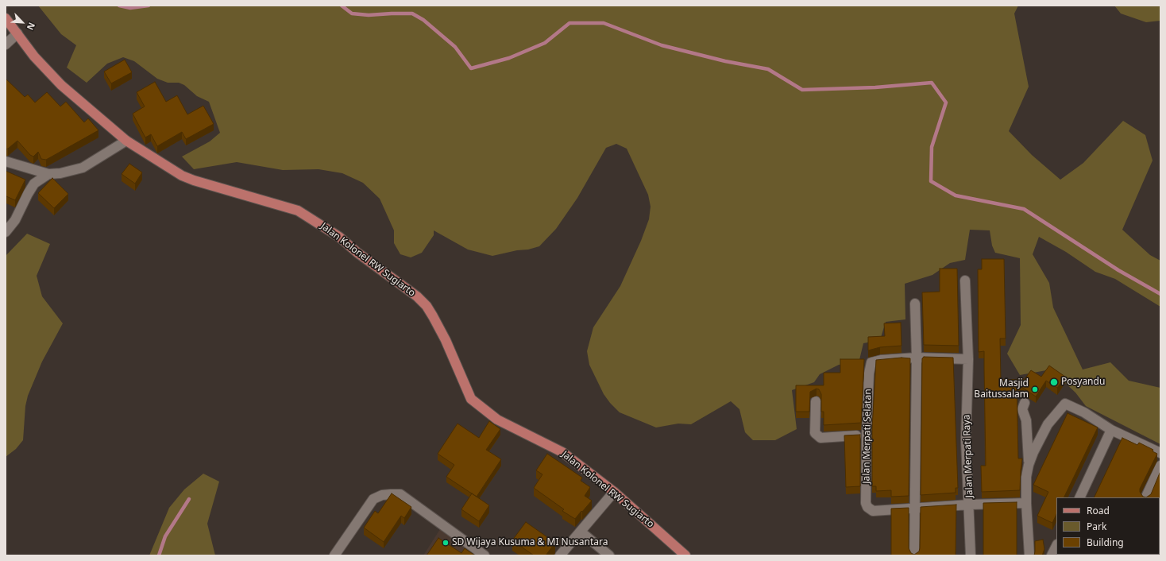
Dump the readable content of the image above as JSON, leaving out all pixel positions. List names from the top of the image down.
{
  "streets": {
    "main road": ["Jalan Kolonel RW Sugiarto"],
    "street": ["Jalan Merpati Selatan", "Jalan Merpati Raya"]
  },
  "crossings": [
    ["Jalan Merpati Selatan", "Jalan Merpati Raya"]
  ],
  "places": ["Posyandu", "Masjid Baitussalam", "SD Wijaya Kusuma & MI Nusantara"],
  "legend": ["Road", "Park", "Building"],
  "north": "bottom right"
}
